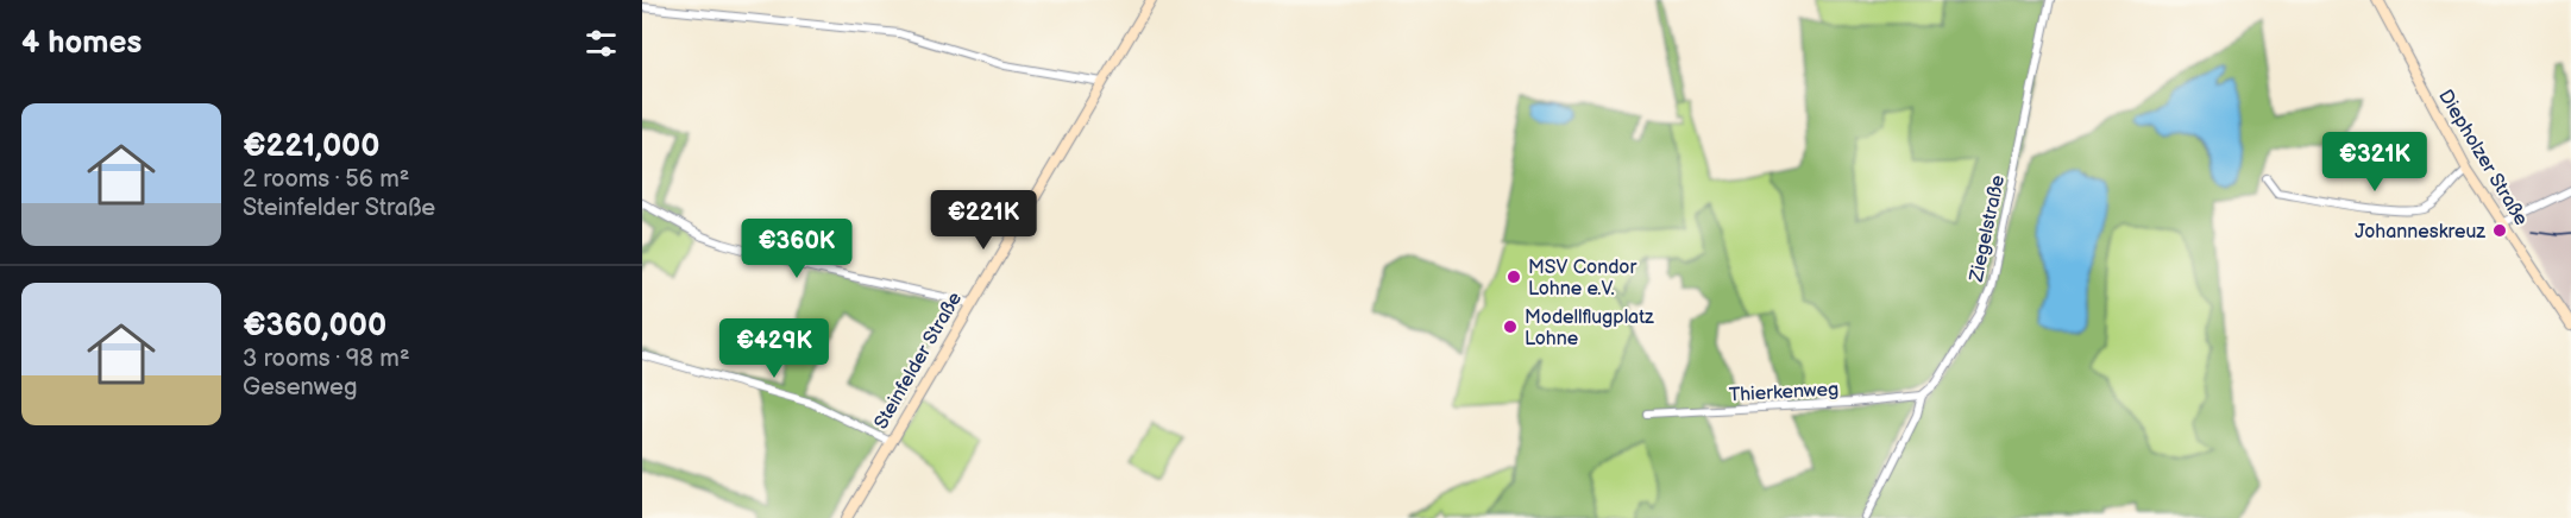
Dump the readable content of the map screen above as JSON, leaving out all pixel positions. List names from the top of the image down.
{
  "streets": {
    "main road": ["Diepholzer Straße", "Steinfelder Straße"],
    "street": ["Ziegelstraße", "Thierkenweg"]
  },
  "crossings": [
    ["Ziegelstraße", "Thierkenweg"]
  ],
  "places": ["Johanneskreuz", "MSV Condor Lohne e.V.", "Modellflugplatz Lohne"],
  "page": {
    "heading": "4 homes",
    "list": [
      {
        "name": "€221,000",
        "note": "2 rooms · 56 m² · Steinfelder Straße"
      },
      {
        "name": "€360,000",
        "note": "3 rooms · 98 m² · Gesenweg"
      }
    ],
    "price": [
      "€321K",
      "€221K",
      "€360K",
      "€429K"
    ]
  }
}
